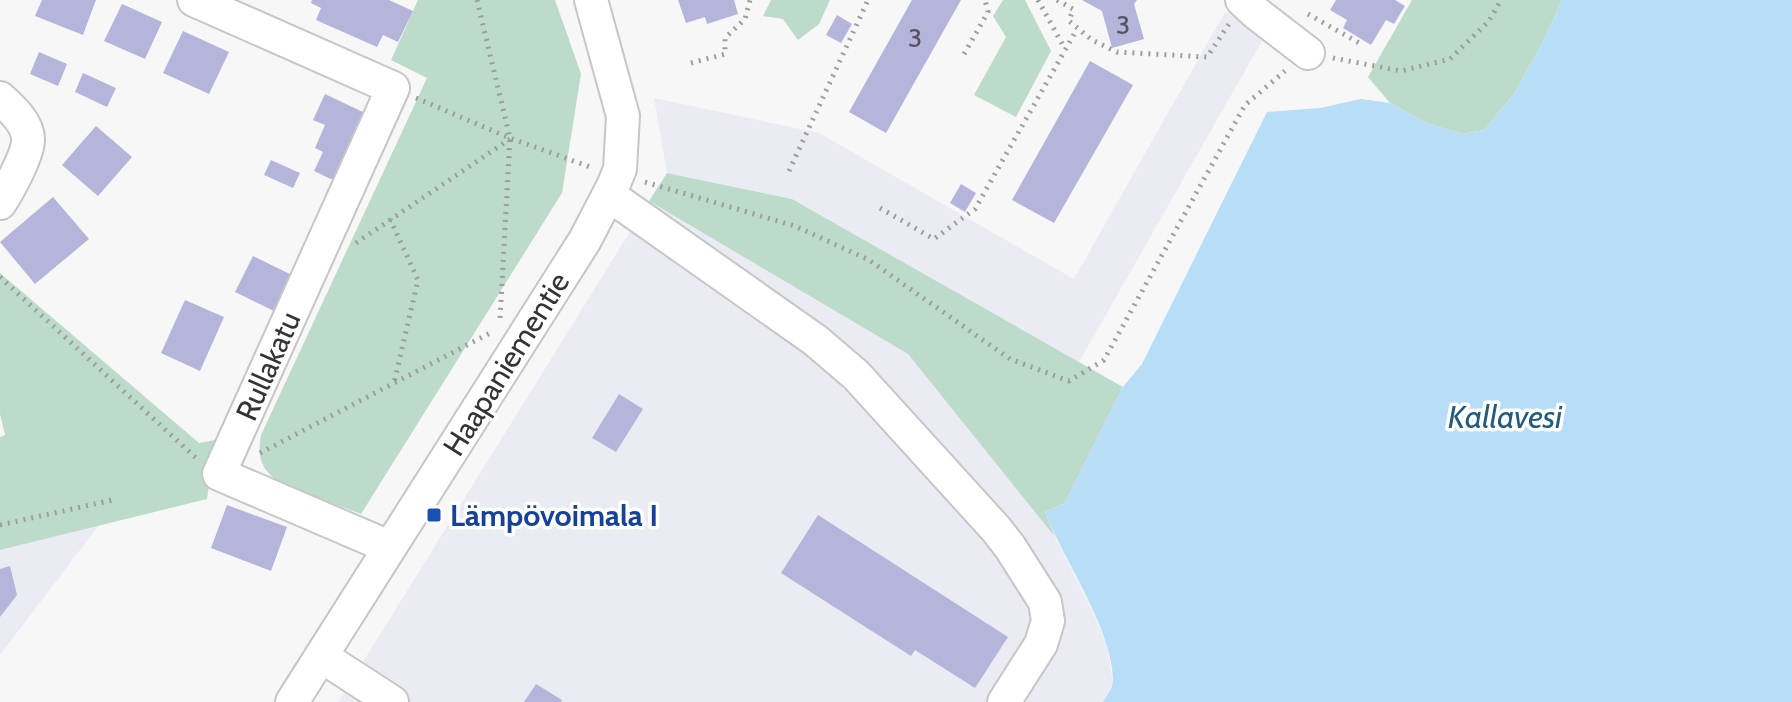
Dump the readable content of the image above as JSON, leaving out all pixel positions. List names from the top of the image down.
{
  "streets": {
    "street": ["Haapaniementie", "Rullakatu"]
  },
  "water": ["Kallavesi"],
  "places": {
    "transit": ["Lämpövoimala I"]
  },
  "house_numbers": ["3", "3"]
}
